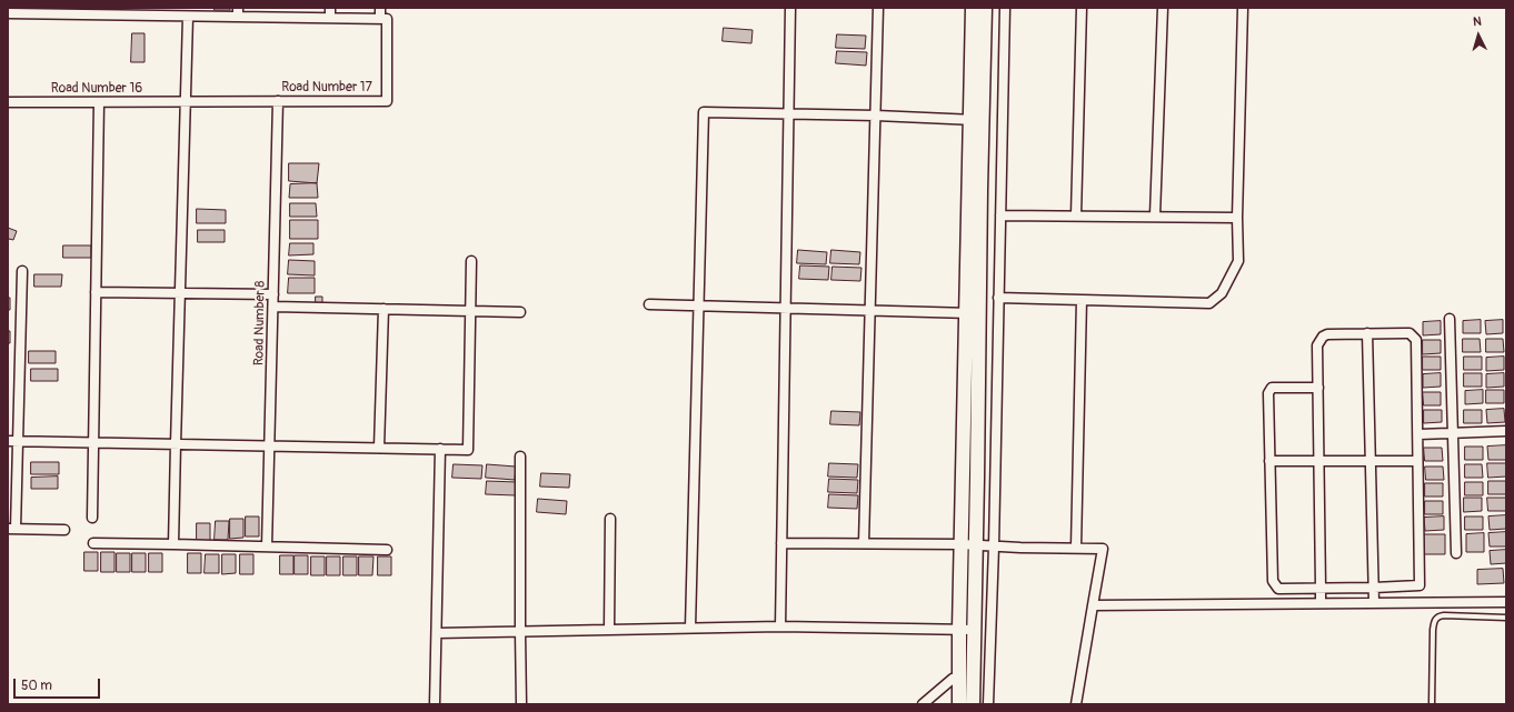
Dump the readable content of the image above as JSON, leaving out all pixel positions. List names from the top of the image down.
{
  "streets": {
    "street": ["Road Number 17", "Road Number 16", "Road Number 8"]
  },
  "crossings": [
    ["Road Number 17", "Road Number 16"],
    ["Road Number 17", "Road Number 8"]
  ],
  "scale_bar": "50 m",
  "north": "top"
}
